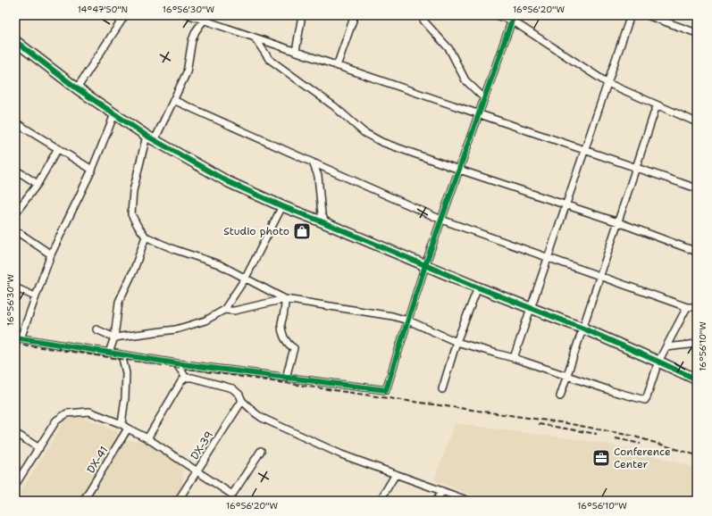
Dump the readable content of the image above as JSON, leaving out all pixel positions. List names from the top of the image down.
{
  "streets": {
    "street": ["DX-39", "DX-41"]
  },
  "places": {
    "shop": ["Studio photo"],
    "office": ["Conference Center"]
  },
  "coordinates": [
    "14°47'50\"N",
    "16°56'30\"W",
    "16°56'20\"W",
    "16°56'10\"W"
  ]
}
